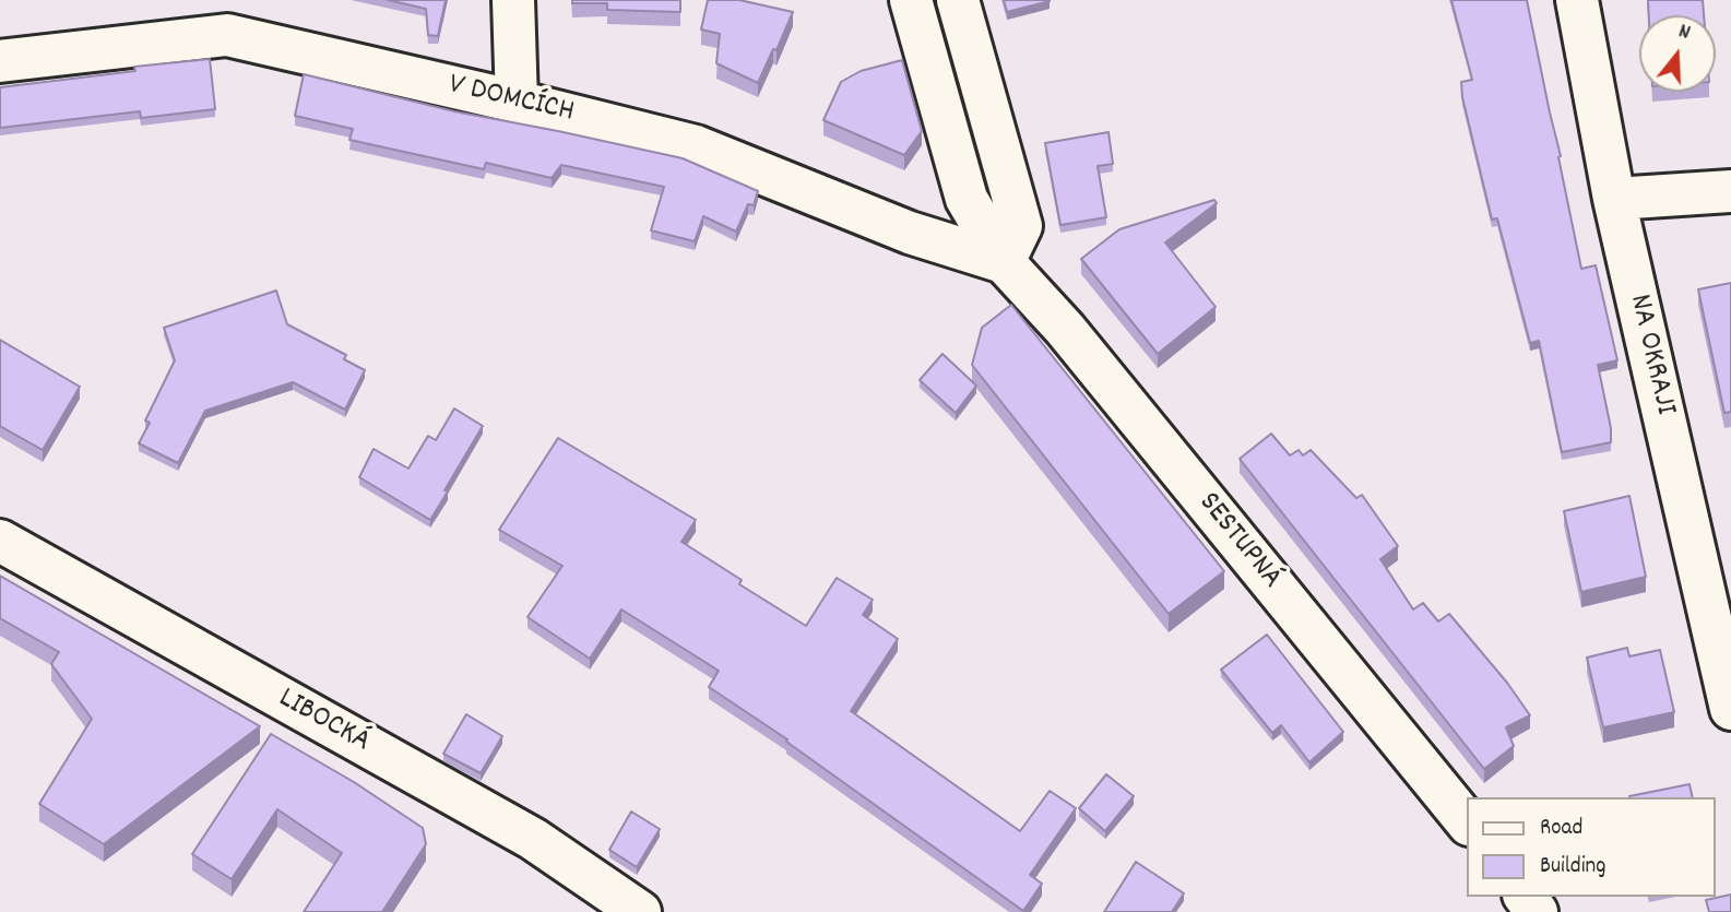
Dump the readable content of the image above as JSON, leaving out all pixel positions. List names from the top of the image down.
{
  "streets": {
    "street": [
      "V DOMCÍCH",
      "NA OKRAJI",
      "SESTUPNÁ",
      "LIBOCKÁ"
    ]
  },
  "crossings": [
    ["V DOMCÍCH", "SESTUPNÁ"]
  ],
  "legend": ["Road", "Building"],
  "north": "top"
}
